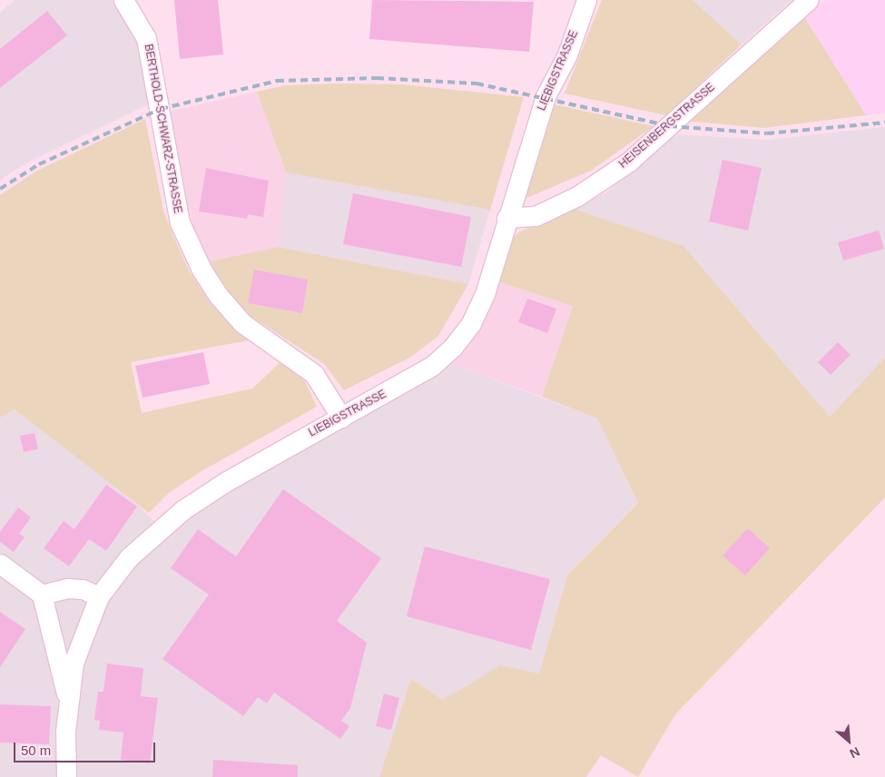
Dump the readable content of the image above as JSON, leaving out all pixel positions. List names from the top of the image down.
{
  "streets": {
    "street": ["LIEBIGSTRASSE", "HEISENBERGSTRASSE", "BERTHOLD-SCHWARZ-STRASSE"]
  },
  "crossings": [
    ["LIEBIGSTRASSE", "HEISENBERGSTRASSE"],
    ["LIEBIGSTRASSE", "BERTHOLD-SCHWARZ-STRASSE"]
  ],
  "scale_bar": "50 m",
  "north": "bottom right"
}
